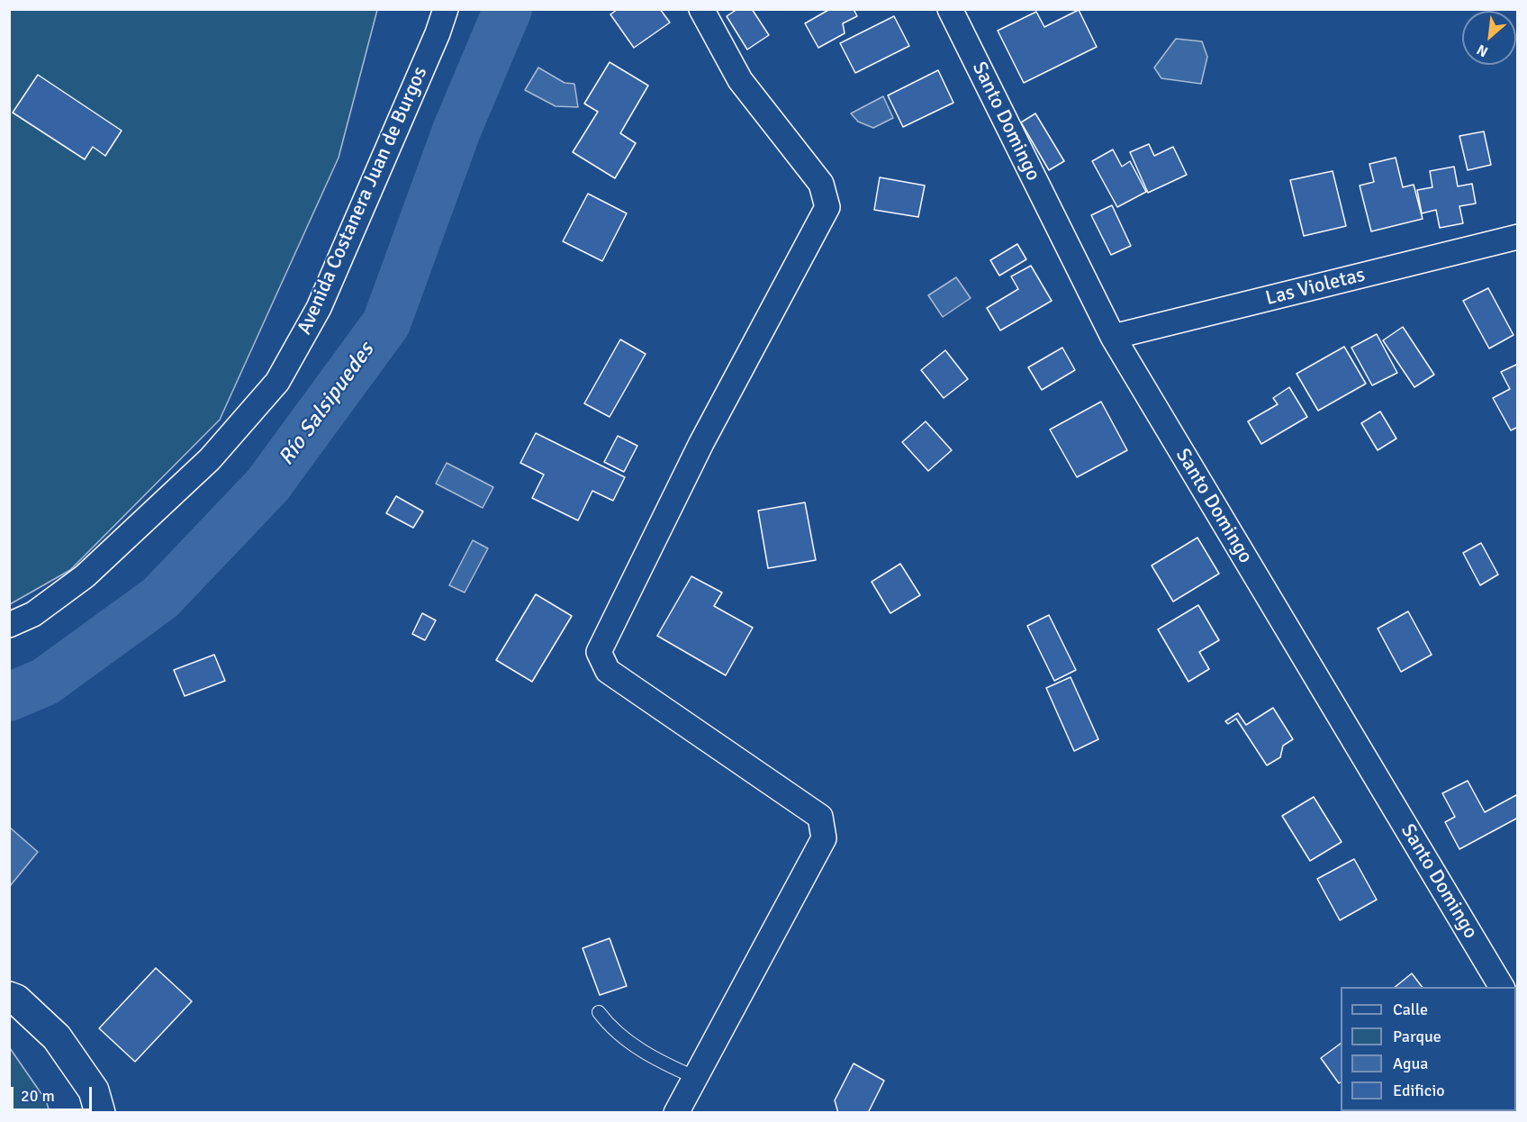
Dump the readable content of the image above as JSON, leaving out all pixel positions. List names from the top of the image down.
{
  "streets": {
    "street": ["Santo Domingo", "Avenida Costanera Juan de Burgos", "Las Violetas"]
  },
  "crossings": [
    ["Santo Domingo", "Las Violetas"]
  ],
  "water": ["Río Salsipuedes"],
  "legend": [
    "Calle",
    "Parque",
    "Agua",
    "Edificio"
  ],
  "scale_bar": "20 m",
  "north": "bottom left"
}
